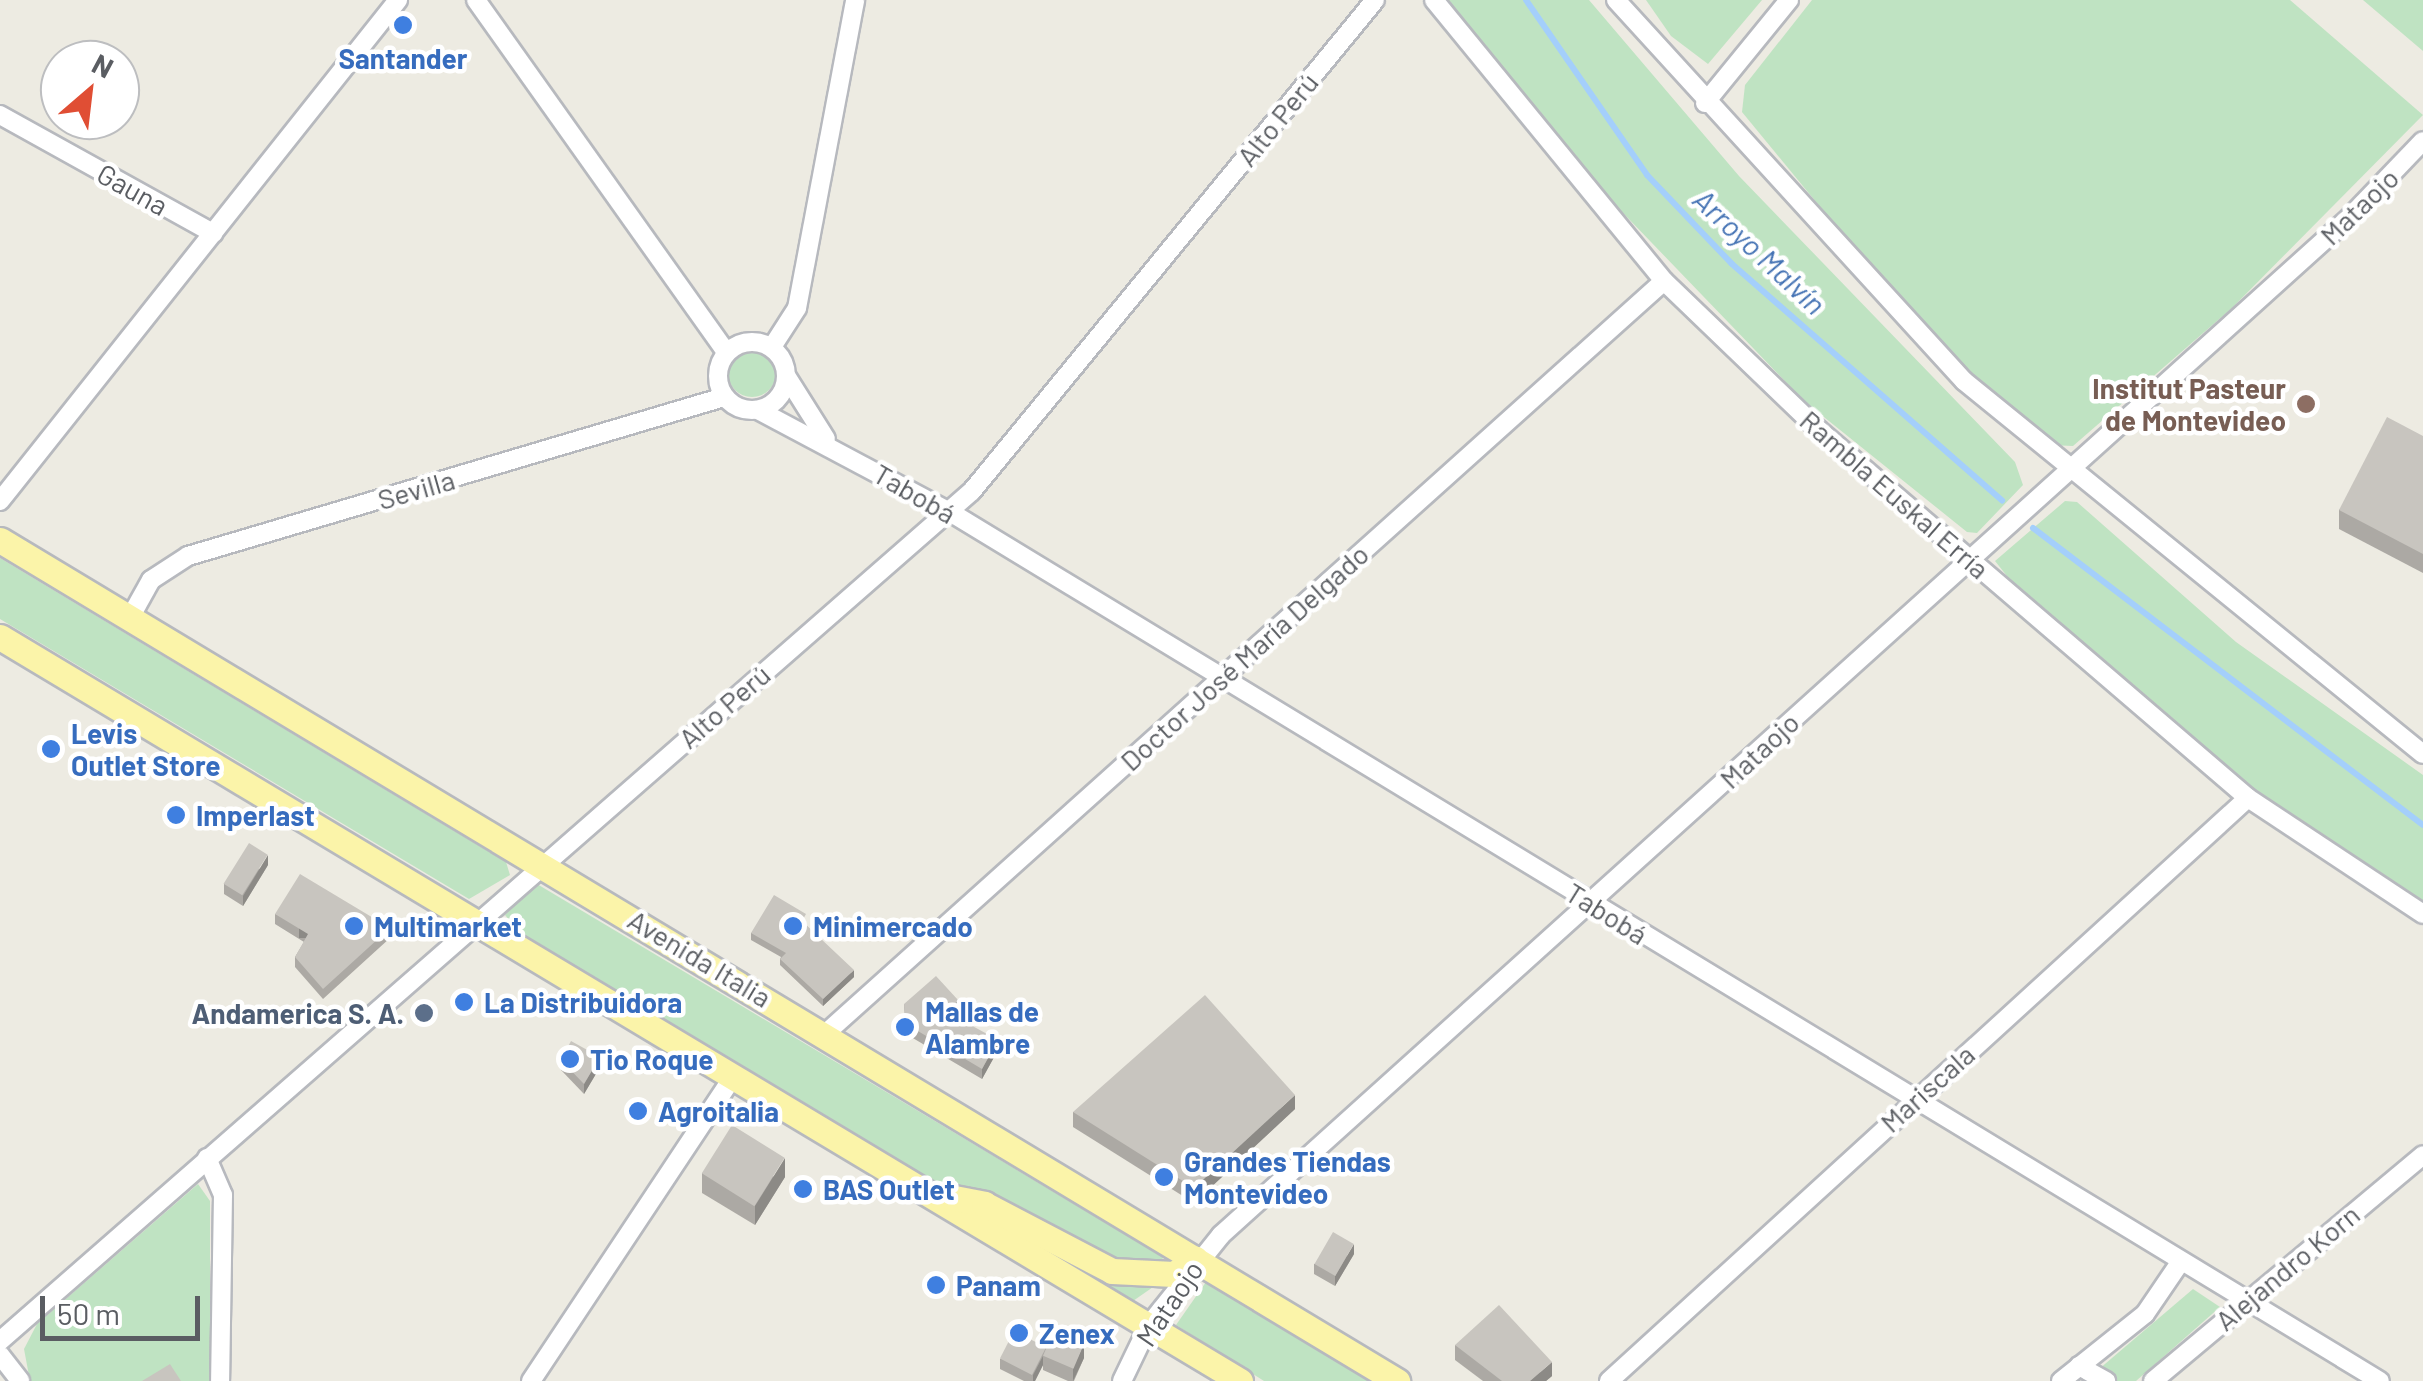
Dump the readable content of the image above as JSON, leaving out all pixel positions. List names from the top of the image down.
{
  "streets": {
    "main road": ["Avenida Italia"],
    "street": [
      "Alto Perú",
      "Gauna",
      "Mataojo",
      "Sevilla",
      "Tabobá",
      "Rambla Euskal Erría",
      "Doctor José María Delgado",
      "Mariscala",
      "Alejandro Korn"
    ]
  },
  "crossings": [
    ["Alto Perú", "Tabobá"],
    ["Alto Perú", "Avenida Italia"],
    ["Mataojo", "Tabobá"],
    ["Mataojo", "Rambla Euskal Erría"],
    ["Mataojo", "Avenida Italia"],
    ["Sevilla", "Tabobá"],
    ["Sevilla", "Avenida Italia"],
    ["Tabobá", "Doctor José María Delgado"],
    ["Tabobá", "Mariscala"],
    ["Tabobá", "Alejandro Korn"],
    ["Rambla Euskal Erría", "Doctor José María Delgado"],
    ["Rambla Euskal Erría", "Mariscala"],
    ["Doctor José María Delgado", "Avenida Italia"]
  ],
  "water": ["Arroyo Malvín"],
  "places": [
    "Santander",
    "Institut Pasteur de Montevideo",
    "Levis Outlet Store",
    "Imperlast",
    "Multimarket",
    "Minimercado",
    "La Distribuidora",
    "Andamerica S. A.",
    "Mallas de Alambre",
    "Tio Roque",
    "Agroitalia",
    "Grandes Tiendas Montevideo",
    "BAS Outlet",
    "Panam",
    "Zenex"
  ],
  "scale_bar": "50 m",
  "north": "top right"
}
